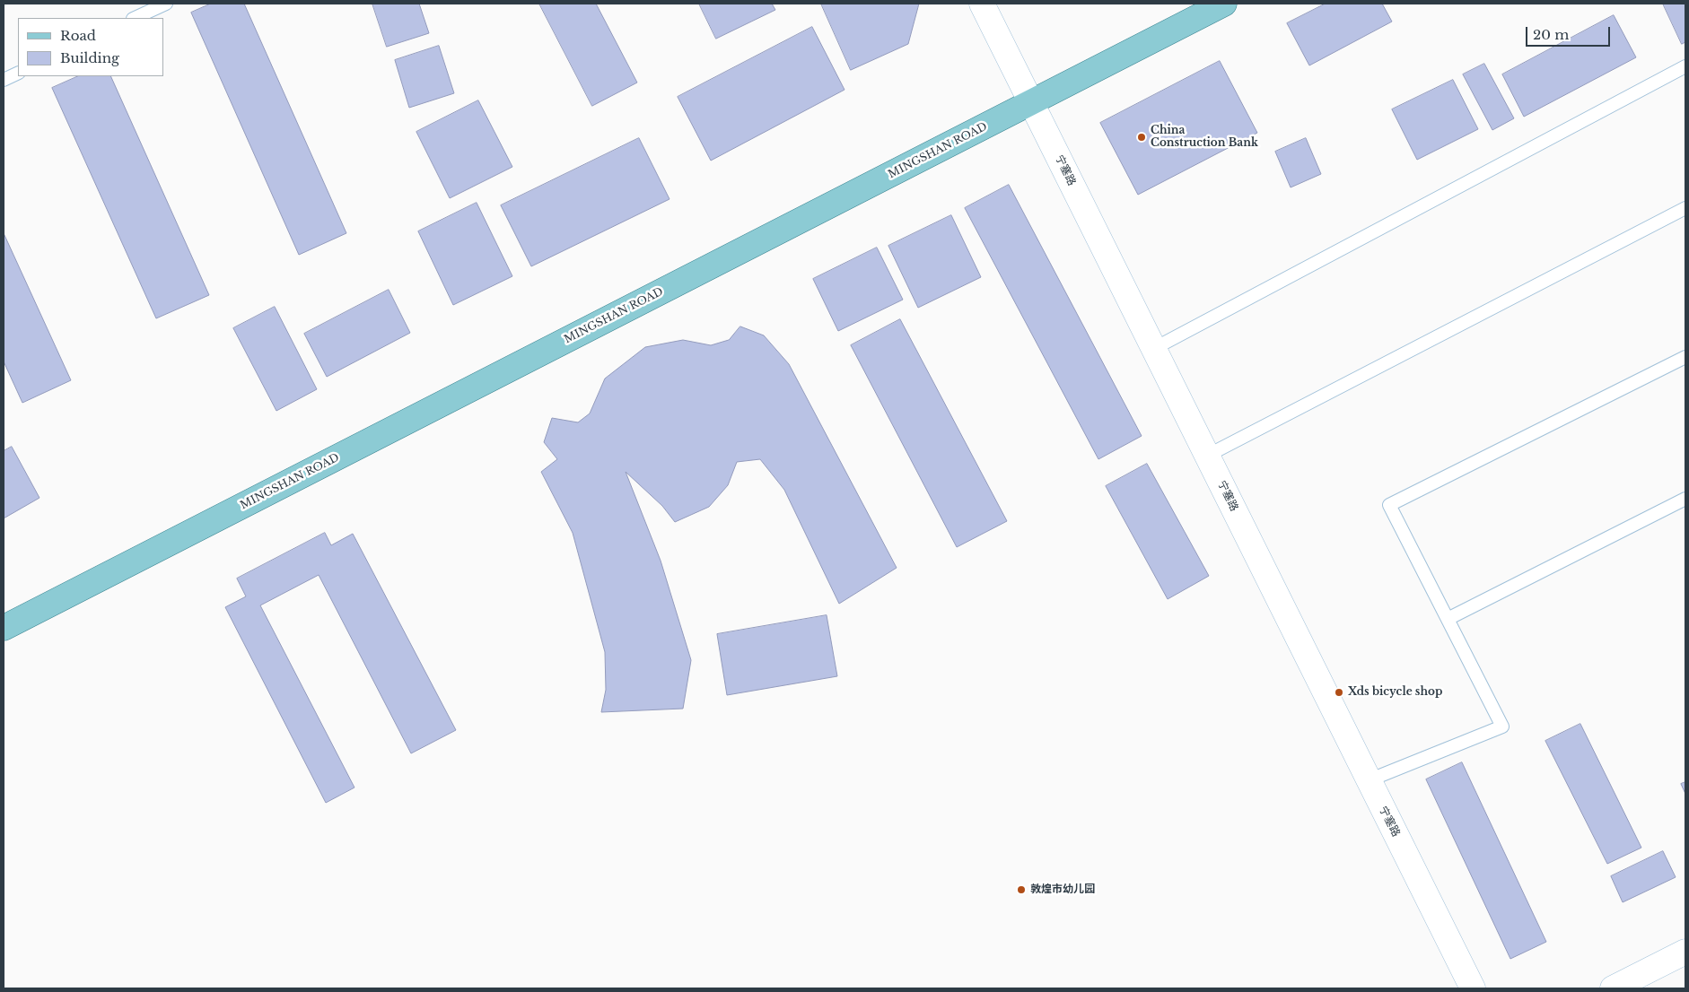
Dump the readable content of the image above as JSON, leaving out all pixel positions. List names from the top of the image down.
{
  "streets": {
    "main road": ["MINGSHAN ROAD"],
    "street": ["宁塞路"]
  },
  "crossings": [
    ["MINGSHAN ROAD", "宁塞路"]
  ],
  "places": ["China Construction Bank", "Xds bicycle shop", "敦煌市幼儿园"],
  "legend": ["Road", "Building"],
  "scale_bar": "20 m"
}
